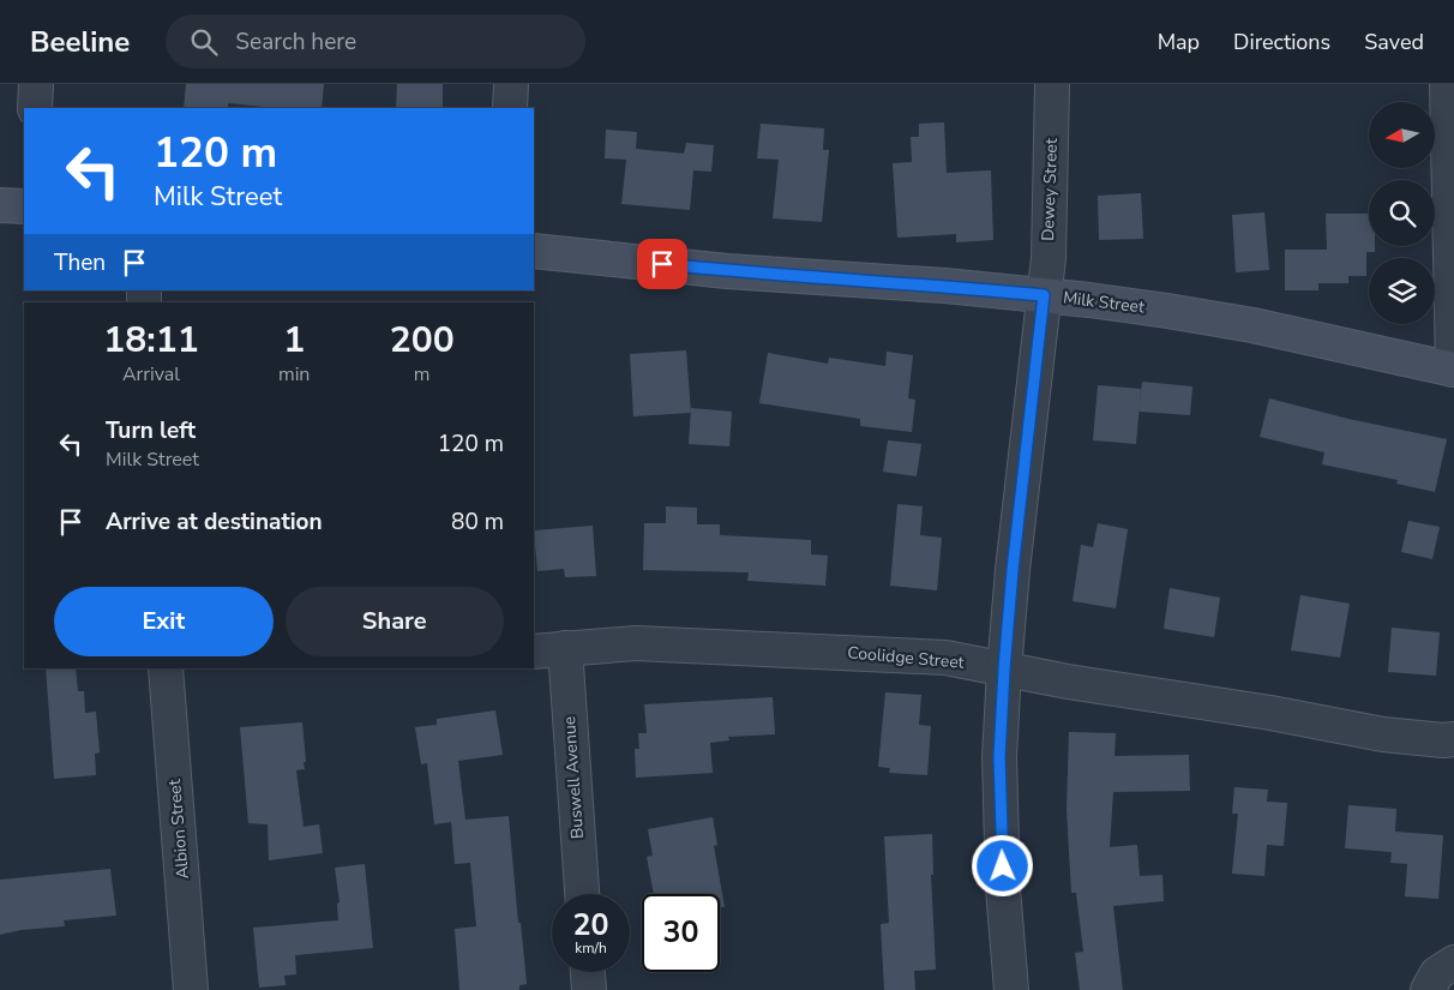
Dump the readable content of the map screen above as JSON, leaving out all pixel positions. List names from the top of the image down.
{
  "streets": {
    "street": [
      "Dewey Street",
      "Milk Street",
      "Coolidge Street",
      "Buswell Avenue",
      "Albion Street"
    ]
  },
  "crossings": [
    ["Dewey Street", "Milk Street"],
    ["Dewey Street", "Coolidge Street"],
    ["Coolidge Street", "Buswell Avenue"]
  ],
  "north": "left",
  "page": {
    "header": "Beeline",
    "search": "Search here",
    "nav": ["Map", "Directions", "Saved"],
    "turn": ["120 m", "Milk Street"],
    "then": "Then",
    "eta": [
      "18:11",
      "Arrival",
      "1",
      "min",
      "200",
      "m"
    ],
    "list": [
      {
        "name": "Turn left",
        "note": "Milk Street",
        "value": "120 m"
      },
      {
        "name": "Arrive at destination",
        "value": "80 m"
      }
    ],
    "buttons": ["Exit", "Share"],
    "speed": "20 km/h",
    "limit": "30"
  }
}
